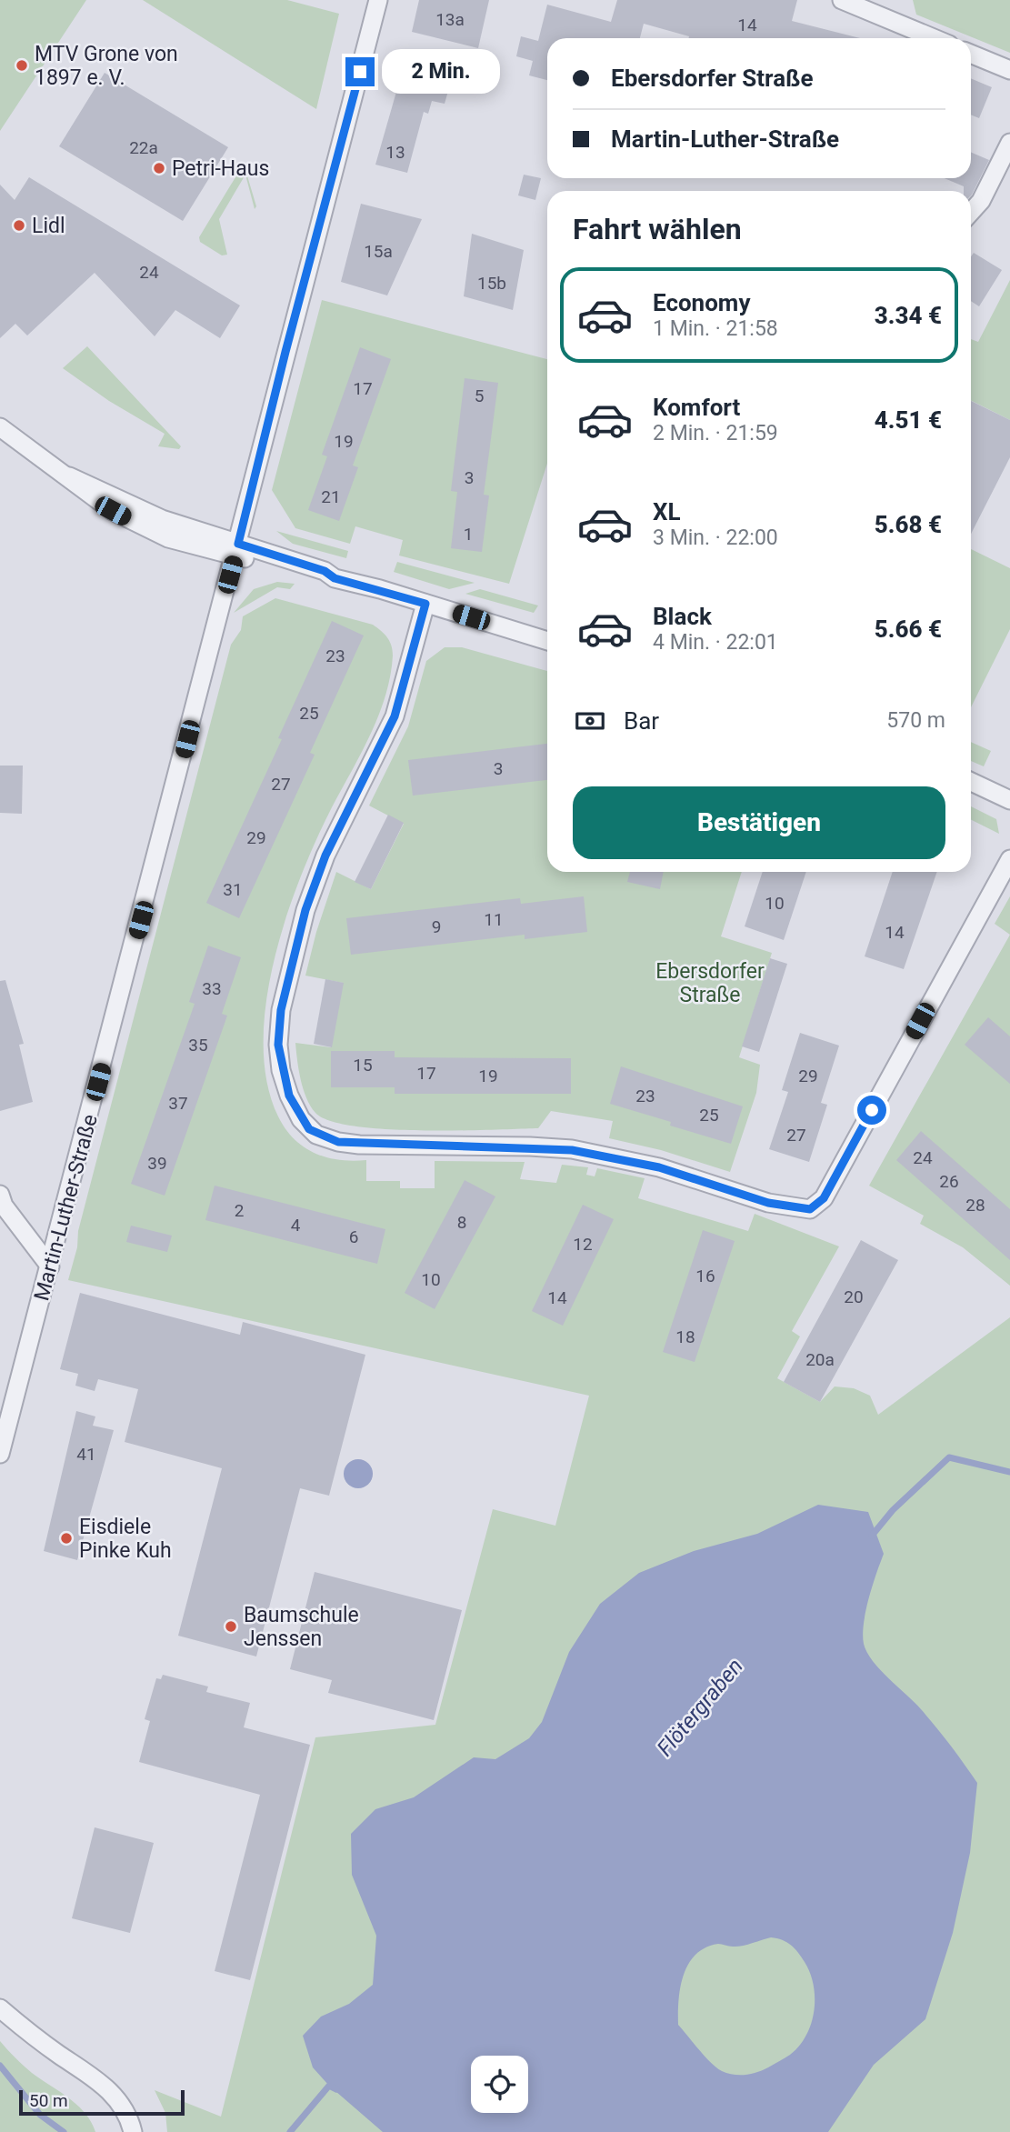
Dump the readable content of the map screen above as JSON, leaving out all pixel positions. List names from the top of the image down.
{
  "streets": {
    "street": ["Martin-Luther-Straße"]
  },
  "water": ["Flötergraben"],
  "parks": ["Ebersdorfer Straße"],
  "places": [
    "MTV Grone von 1897 e. V.",
    "Petri-Haus",
    "Lidl",
    "Eisdiele Pinke Kuh",
    "Baumschule Jenssen"
  ],
  "house_numbers": [
    "13a",
    "14",
    "22a",
    "13",
    "15a",
    "24",
    "15b",
    "17",
    "5",
    "19",
    "3",
    "21",
    "1",
    "23",
    "25",
    "3",
    "27",
    "29",
    "31",
    "10",
    "11",
    "9",
    "14",
    "33",
    "35",
    "15",
    "17",
    "19",
    "29",
    "23",
    "37",
    "25",
    "27",
    "24",
    "39",
    "26",
    "28",
    "2",
    "8",
    "4",
    "6",
    "12",
    "16",
    "10",
    "20",
    "14",
    "18",
    "20a",
    "41"
  ],
  "scale_bar": "50 m",
  "page": {
    "banner": ["Ebersdorfer Straße", "Martin-Luther-Straße"],
    "bubble": "2 Min.",
    "heading": "Fahrt wählen",
    "list": [
      {
        "name": "Economy",
        "note": "1 Min. · 21:58",
        "value": "3.34 €"
      },
      {
        "name": "Komfort",
        "note": "2 Min. · 21:59",
        "value": "4.51 €"
      },
      {
        "name": "XL",
        "note": "3 Min. · 22:00",
        "value": "5.68 €"
      },
      {
        "name": "Black",
        "note": "4 Min. · 22:01",
        "value": "5.66 €"
      }
    ],
    "pay": ["Bar", "570 m"],
    "buttons": "Bestätigen",
    "scale": "50 m"
  }
}
